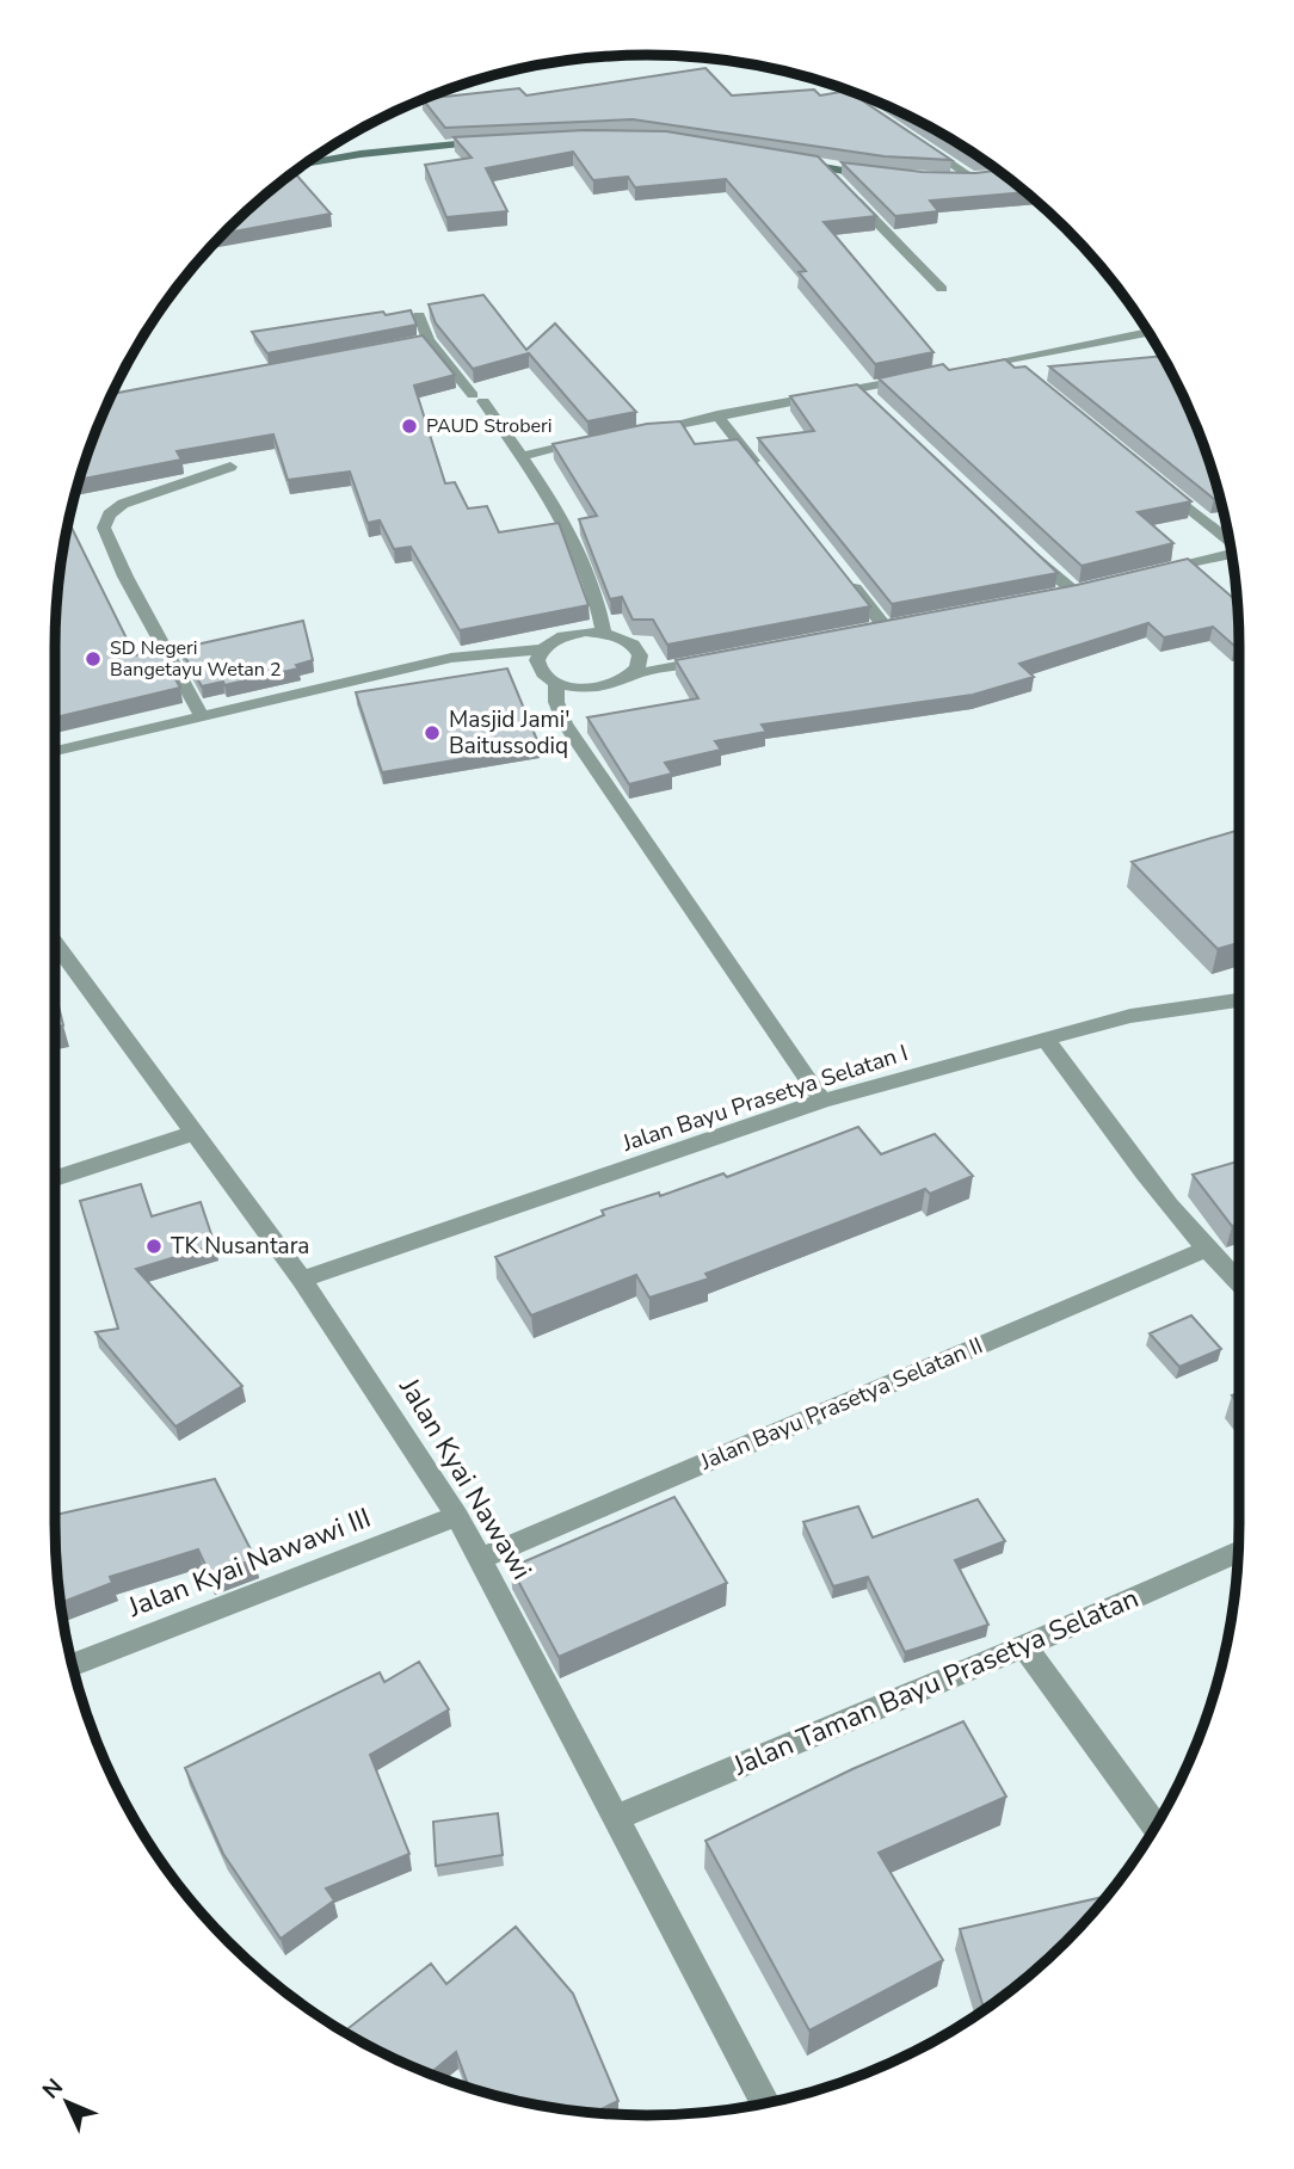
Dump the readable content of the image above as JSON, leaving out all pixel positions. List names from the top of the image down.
{
  "streets": {
    "street": [
      "Jalan Bayu Prasetya Selatan I",
      "Jalan Bayu Prasetya Selatan II",
      "Jalan Kyai Nawawi",
      "Jalan Kyai Nawawi III",
      "Jalan Taman Bayu Prasetya Selatan"
    ]
  },
  "crossings": [
    ["Jalan Bayu Prasetya Selatan I", "Jalan Kyai Nawawi"],
    ["Jalan Bayu Prasetya Selatan II", "Jalan Kyai Nawawi"],
    ["Jalan Kyai Nawawi", "Jalan Kyai Nawawi III"],
    ["Jalan Kyai Nawawi", "Jalan Taman Bayu Prasetya Selatan"]
  ],
  "places": [
    "PAUD Stroberi",
    "SD Negeri Bangetayu Wetan 2",
    "Masjid Jami' Baitussodiq",
    "TK Nusantara"
  ],
  "north": "top left"
}
